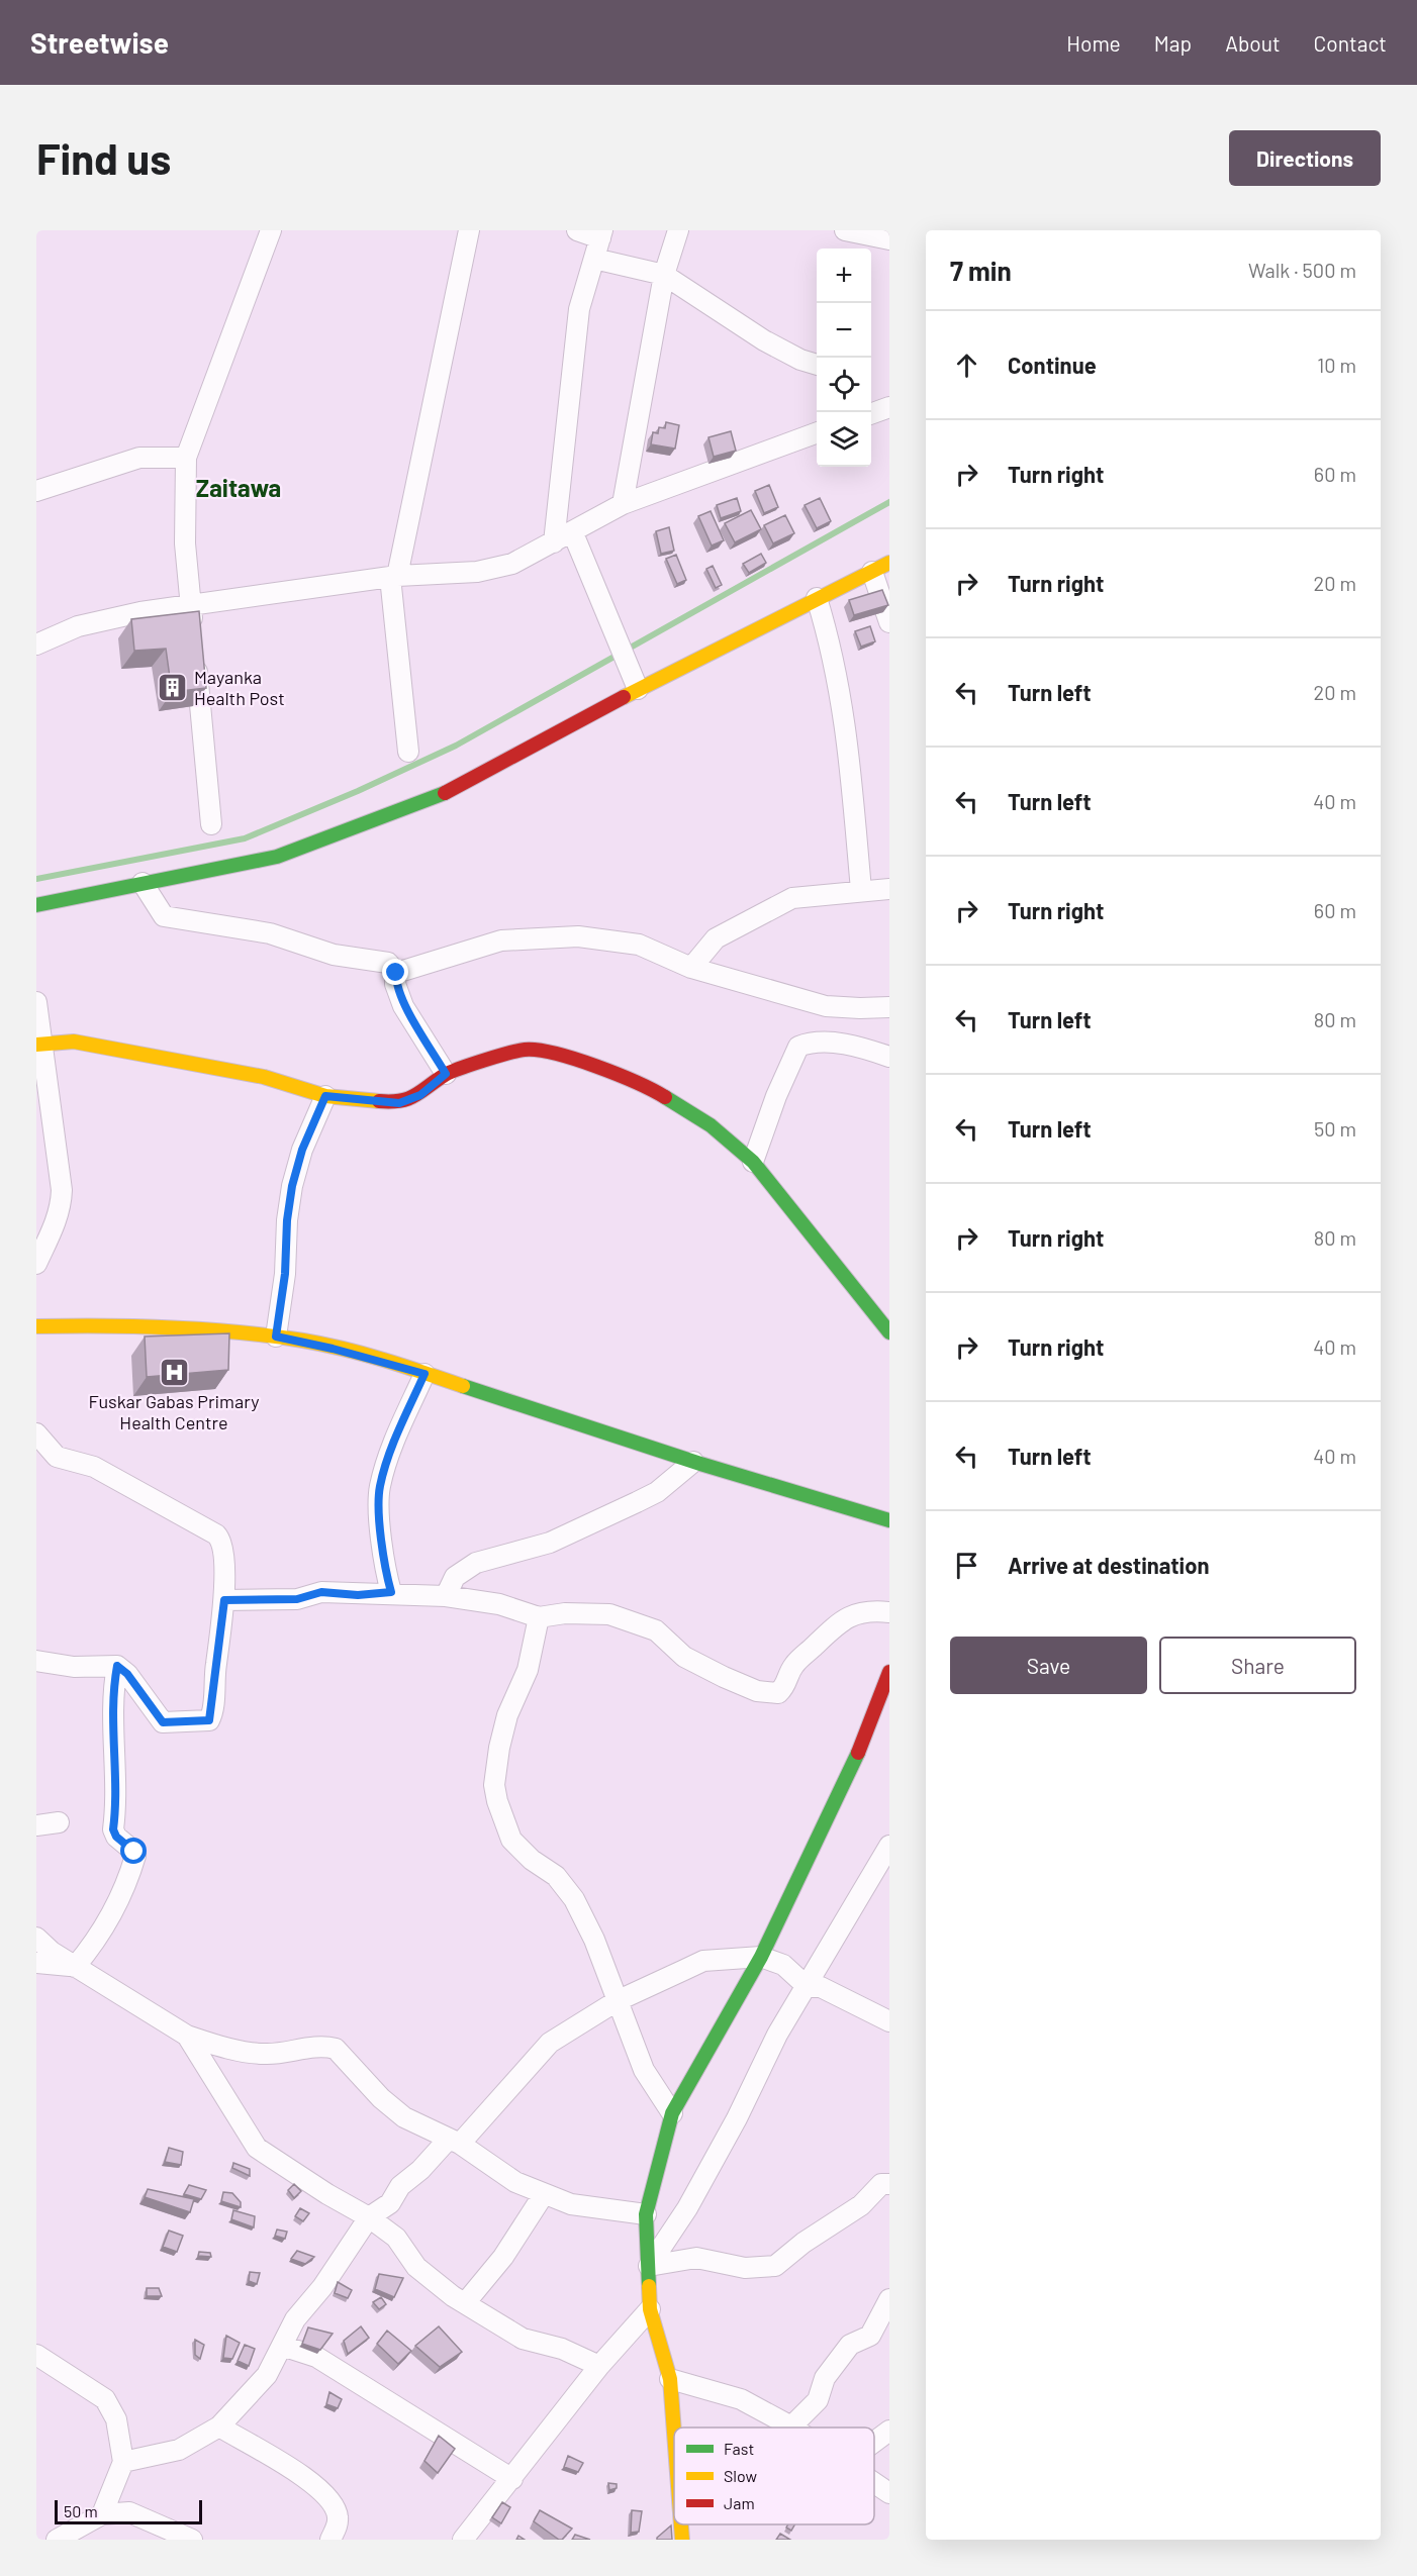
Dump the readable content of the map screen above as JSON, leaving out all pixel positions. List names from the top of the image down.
{
  "districts": ["Zaitawa"],
  "places": {
    "building": ["Mayanka Health Post"],
    "hospital": ["Fuskar Gabas Primary Health Centre"]
  },
  "legend": ["Fast", "Slow", "Jam"],
  "scale_bar": "50 m",
  "page": {
    "header": "Streetwise",
    "nav": [
      "Home",
      "Map",
      "About",
      "Contact"
    ],
    "buttons": [
      "Directions",
      ["Save", "Share"]
    ],
    "title": "Find us",
    "heading": ["7 min", "Walk · 500 m"],
    "map_buttons": ["+", "−"],
    "list": [
      ["Continue", "10 m"],
      ["Turn right", "60 m"],
      ["Turn right", "20 m"],
      ["Turn left", "20 m"],
      ["Turn left", "40 m"],
      ["Turn right", "60 m"],
      ["Turn left", "80 m"],
      ["Turn left", "50 m"],
      ["Turn right", "80 m"],
      ["Turn right", "40 m"],
      ["Turn left", "40 m"],
      "Arrive at destination"
    ],
    "scale": "50 m"
  }
}
